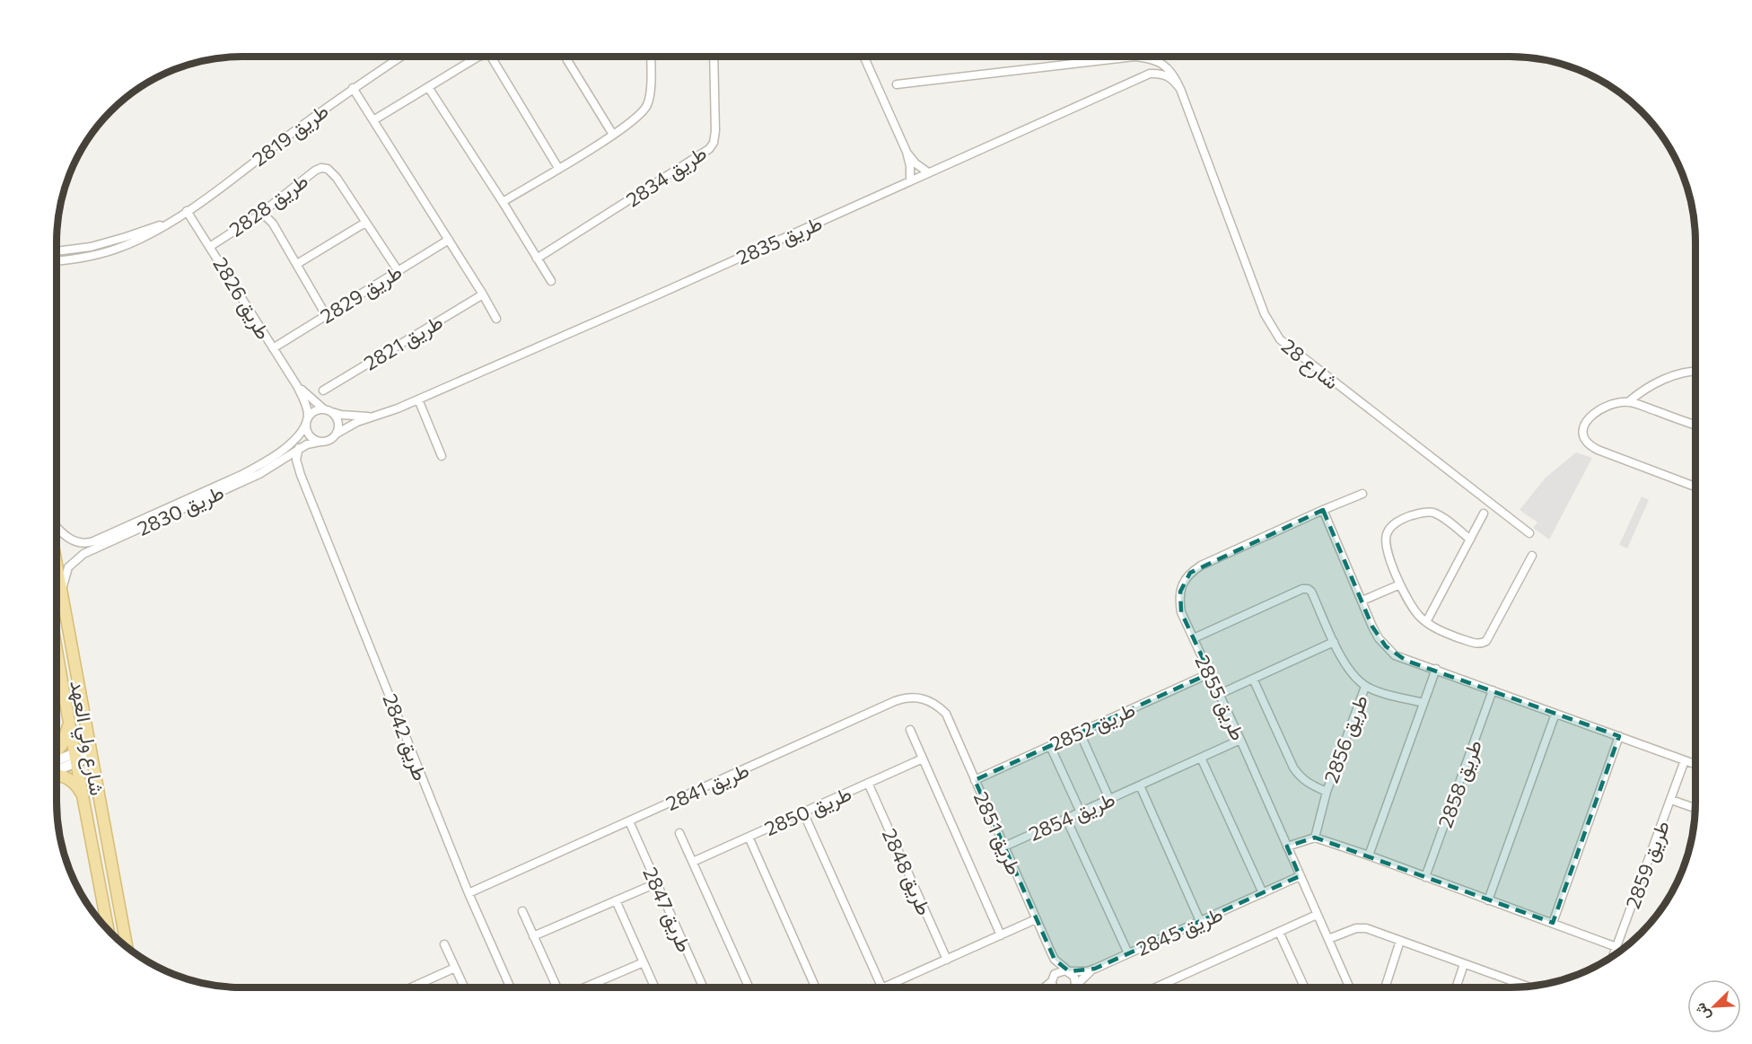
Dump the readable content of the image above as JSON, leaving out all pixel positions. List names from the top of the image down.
{
  "streets": {
    "main road": ["شارع ولي العهد"],
    "street": [
      "طريق 2819",
      "طريق 2834",
      "طريق 2828",
      "طريق 2835",
      "طريق 2829",
      "طريق 2826",
      "طريق 2821",
      "شارع 28",
      "طريق 2830",
      "طريق 2855",
      "طريق 2852",
      "طريق 2842",
      "طريق 2856",
      "طريق 2858",
      "طريق 2841",
      "طريق 2850",
      "طريق 2854",
      "طريق 2851",
      "طريق 2859",
      "طريق 2848",
      "طريق 2847",
      "طريق 2845"
    ]
  },
  "crossings": [
    ["طريق 2819", "طريق 2826"],
    ["طريق 2828", "طريق 2829"],
    ["طريق 2828", "طريق 2826"],
    ["طريق 2835", "طريق 2826"],
    ["طريق 2835", "شارع 28"],
    ["طريق 2835", "طريق 2830"],
    ["طريق 2829", "طريق 2826"],
    ["طريق 2826", "طريق 2830"],
    ["طريق 2830", "طريق 2842"],
    ["طريق 2830", "شارع ولي العهد"],
    ["طريق 2855", "طريق 2852"],
    ["طريق 2855", "طريق 2856"],
    ["طريق 2855", "طريق 2854"],
    ["طريق 2855", "طريق 2845"],
    ["طريق 2852", "طريق 2851"],
    ["طريق 2842", "طريق 2841"],
    ["طريق 2841", "طريق 2851"],
    ["طريق 2841", "طريق 2847"],
    ["طريق 2850", "طريق 2848"],
    ["طريق 2854", "طريق 2851"],
    ["طريق 2854", "طريق 2845"],
    ["طريق 2851", "طريق 2845"]
  ],
  "north": "bottom left"
}
